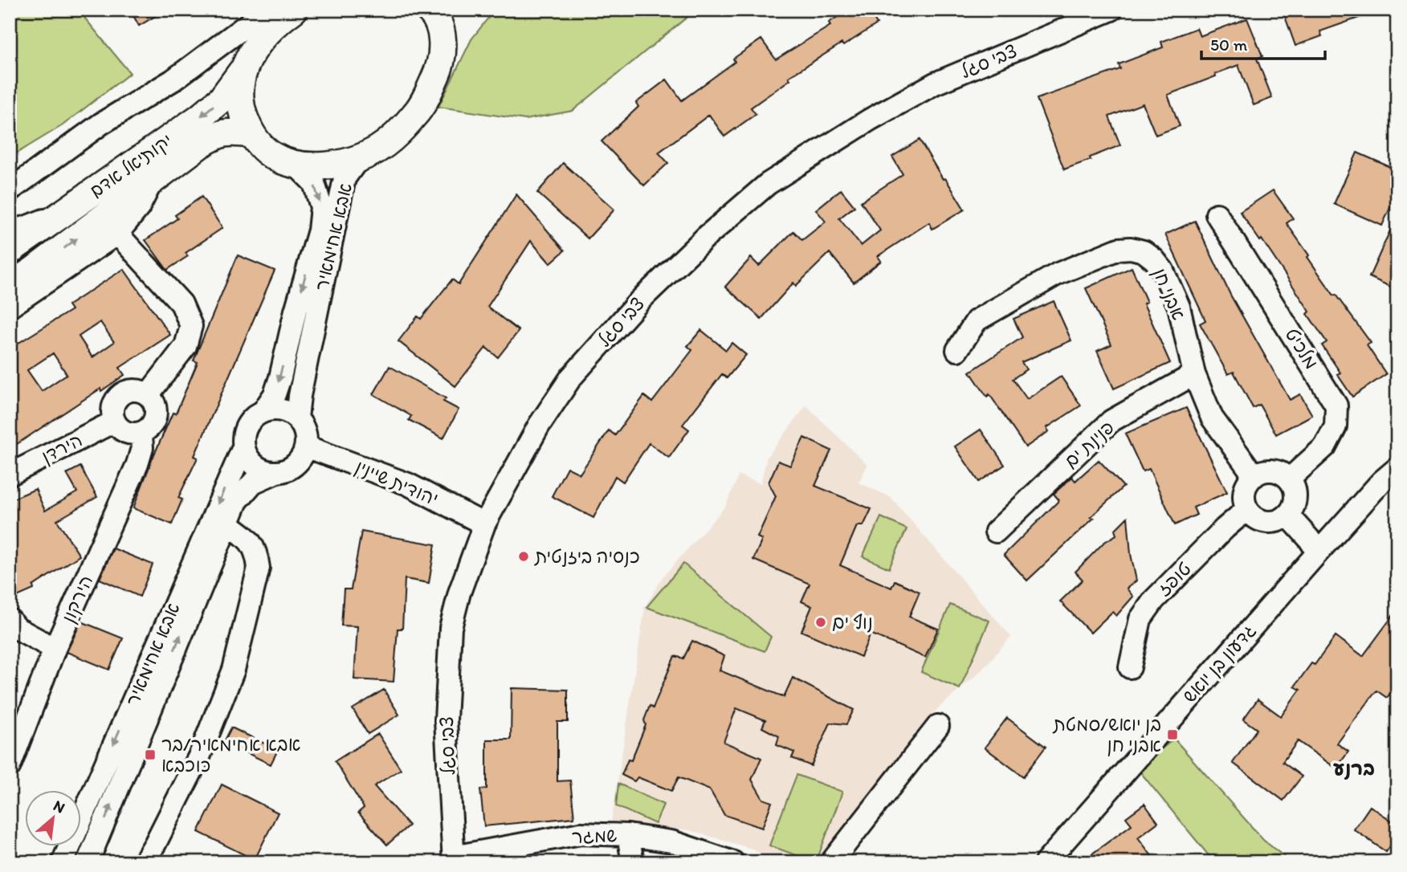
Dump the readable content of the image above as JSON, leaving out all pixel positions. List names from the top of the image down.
{
  "streets": {
    "main road": ["יקותיאל אדם"],
    "street": [
      "צבי סגל",
      "אבא אחימאיר",
      "אבני חן",
      "מלכיט",
      "פנינת ים",
      "הירדן",
      "יהודית שיינין",
      "טופז",
      "הירקון",
      "גדעון בן יואש",
      "שמגר"
    ]
  },
  "crossings": [
    ["צבי סגל", "יהודית שיינין"],
    ["צבי סגל", "שמגר"],
    ["אבא אחימאיר", "יהודית שיינין"],
    ["אבני חן", "מלכיט"],
    ["אבני חן", "פנינת ים"],
    ["אבני חן", "טופז"],
    ["מלכיט", "טופז"],
    ["הירדן", "הירקון"]
  ],
  "districts": ["ברנע"],
  "places": {
    "other": ["כנסיה ביזנטית", "נוף ים"],
    "transit": ["בן יואש/סמטת אבני חן", "אבא אחימאיר/בר כוכבא"]
  },
  "scale_bar": "50 m",
  "north": "top right"
}
